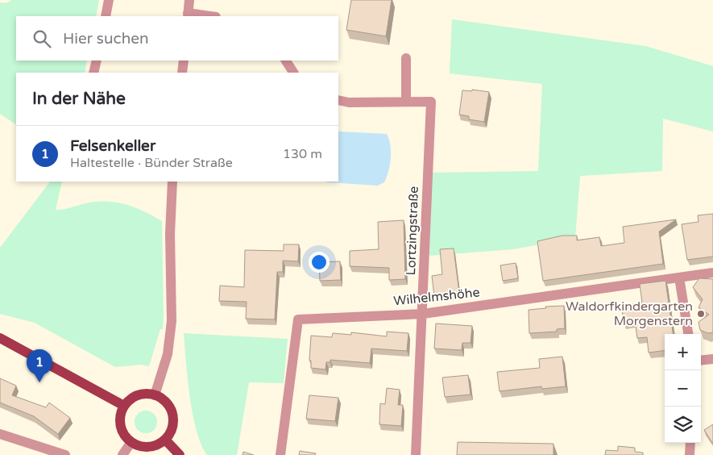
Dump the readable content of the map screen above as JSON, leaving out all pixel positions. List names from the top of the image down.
{
  "streets": {
    "street": ["Lortzingstraße", "Wilhelmshöhe"]
  },
  "crossings": [
    ["Lortzingstraße", "Wilhelmshöhe"]
  ],
  "places": ["Waldorfkindergarten Morgenstern"],
  "page": {
    "search": "Hier suchen",
    "heading": "In der Nähe",
    "list": [
      {
        "mark": "1",
        "name": "Felsenkeller",
        "note": "Haltestelle · Bünder Straße",
        "value": "130 m"
      }
    ],
    "map_buttons": ["+", "−"],
    "pins": "1"
  }
}
